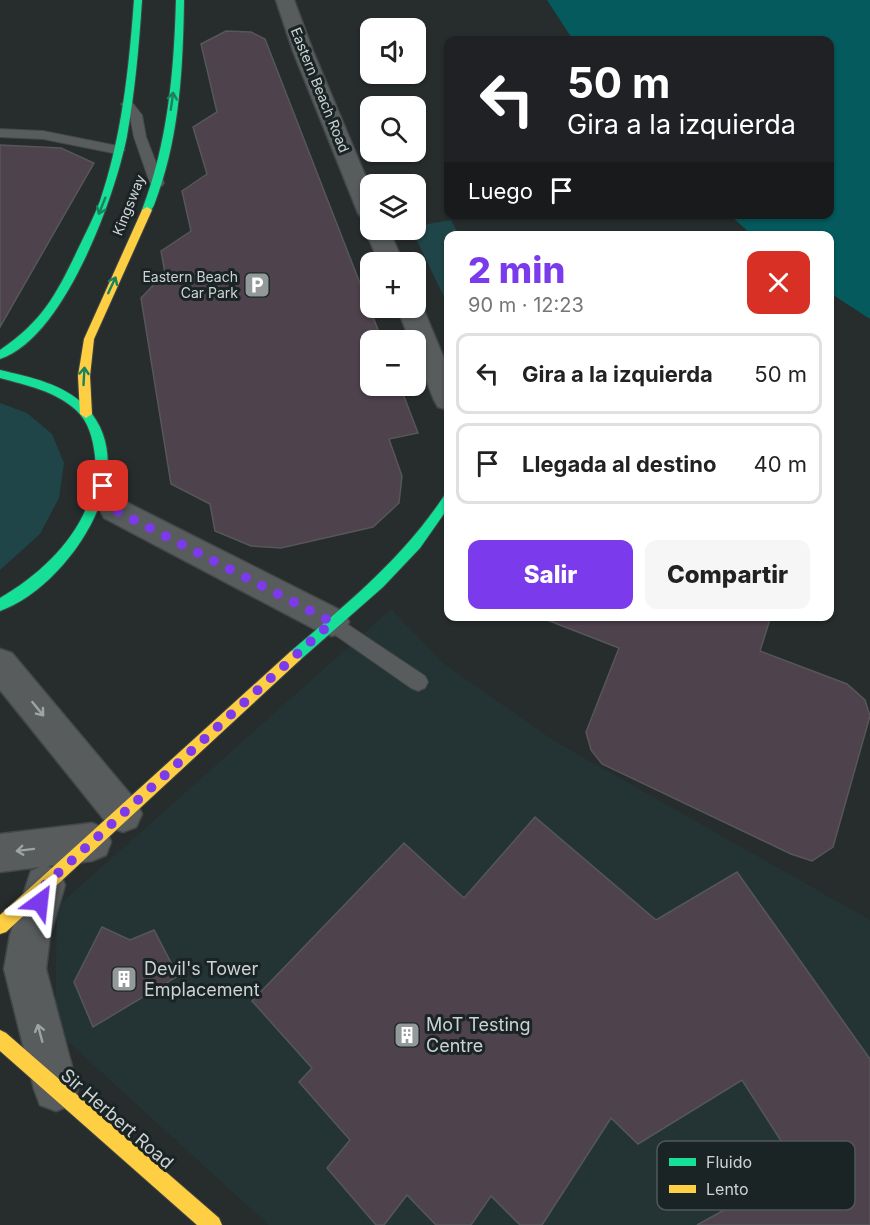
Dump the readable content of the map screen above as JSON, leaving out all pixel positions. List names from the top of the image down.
{
  "streets": {
    "main road": ["Kingsway", "Sir Herbert Road"],
    "street": ["Eastern Beach Road"]
  },
  "places": {
    "parking": ["Eastern Beach Car Park"],
    "building": ["Devil's Tower Emplacement", "MoT Testing Centre"]
  },
  "legend": ["Fluido", "Lento"],
  "page": {
    "map_buttons": ["+", "−"],
    "turn": ["50 m", "Gira a la izquierda"],
    "then": "Luego",
    "heading": ["2 min", "90 m · 12:23"],
    "list": [
      {
        "name": "Gira a la izquierda",
        "value": "50 m"
      },
      {
        "name": "Llegada al destino",
        "value": "40 m"
      }
    ],
    "buttons": ["Salir", "Compartir"]
  }
}
